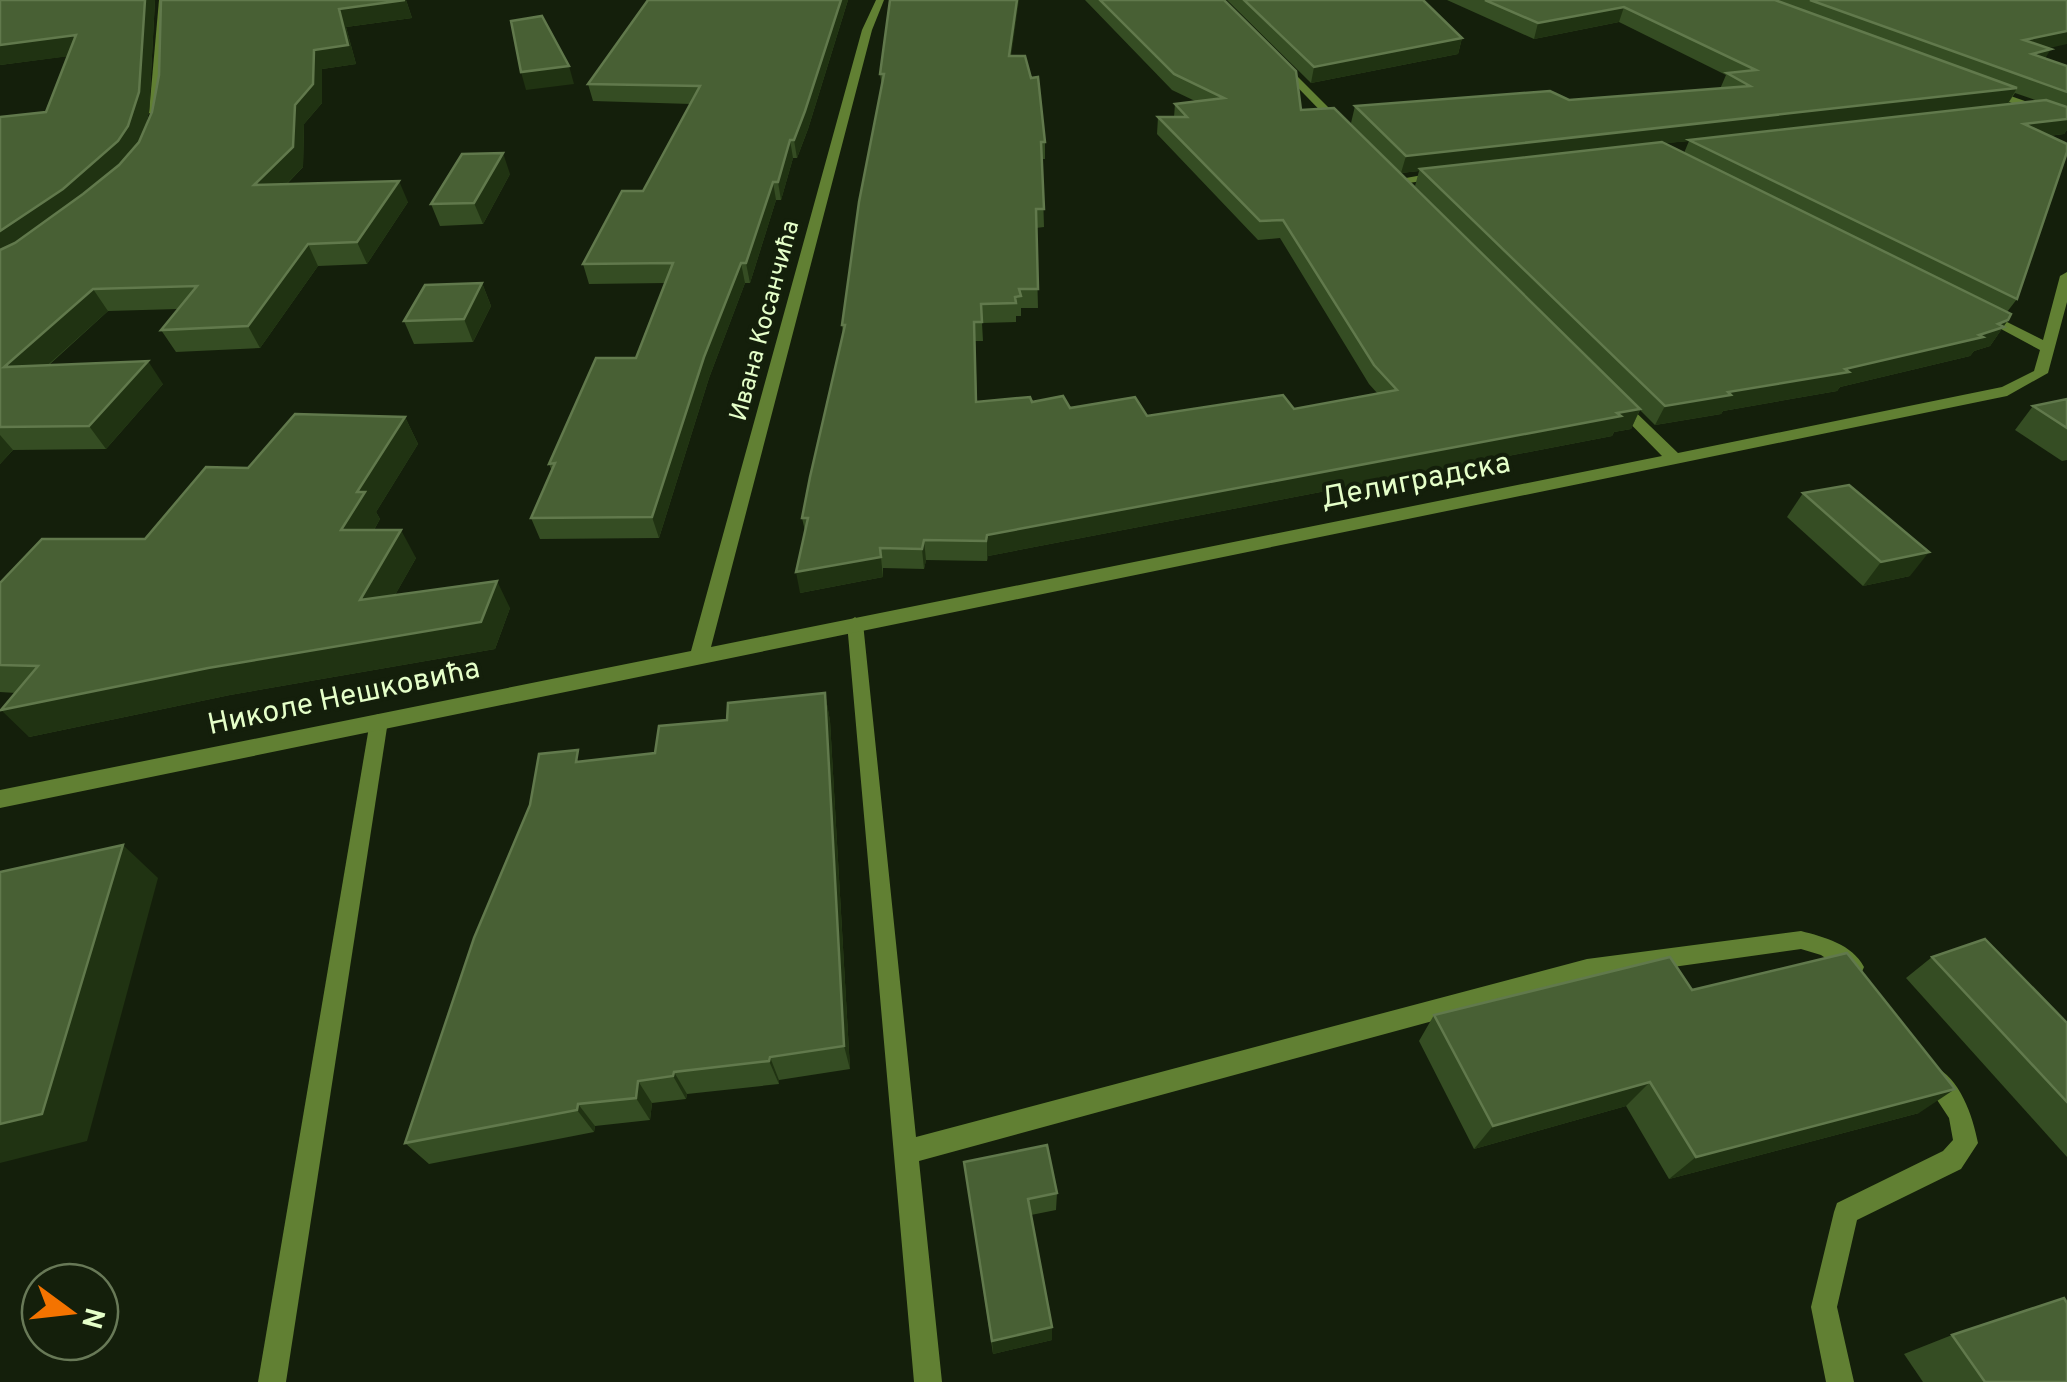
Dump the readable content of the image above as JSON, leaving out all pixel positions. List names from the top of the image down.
{
  "streets": {
    "street": ["Ивана Косанчића", "Делиградска", "Николе Нешковића"]
  },
  "crossings": [
    ["Ивана Косанчића", "Делиградска"],
    ["Ивана Косанчића", "Николе Нешковића"],
    ["Делиградска", "Николе Нешковића"]
  ],
  "north": "right"
}
